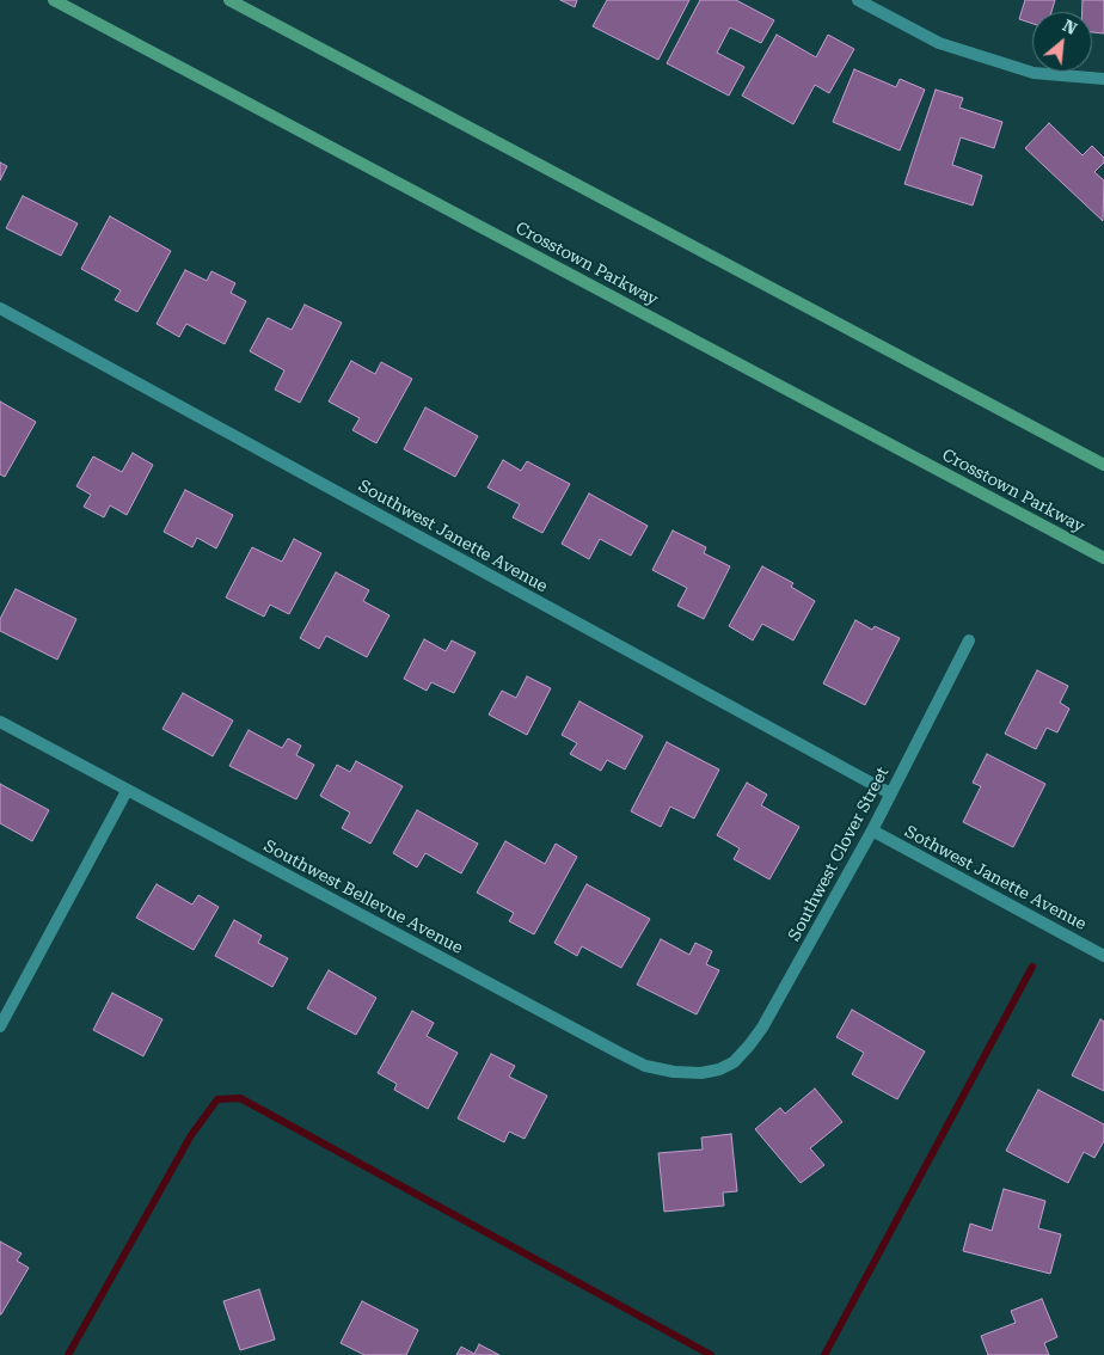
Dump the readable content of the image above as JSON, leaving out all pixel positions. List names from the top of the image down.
{
  "streets": {
    "main road": ["Crosstown Parkway"],
    "street": [
      "Southwest Janette Avenue",
      "Southwest Clover Street",
      "Sothwest Janette Avenue",
      "Southwest Bellevue Avenue"
    ]
  },
  "crossings": [
    ["Southwest Janette Avenue", "Southwest Clover Street"],
    ["Southwest Clover Street", "Sothwest Janette Avenue"],
    ["Southwest Clover Street", "Southwest Bellevue Avenue"]
  ],
  "north": "top right"
}
